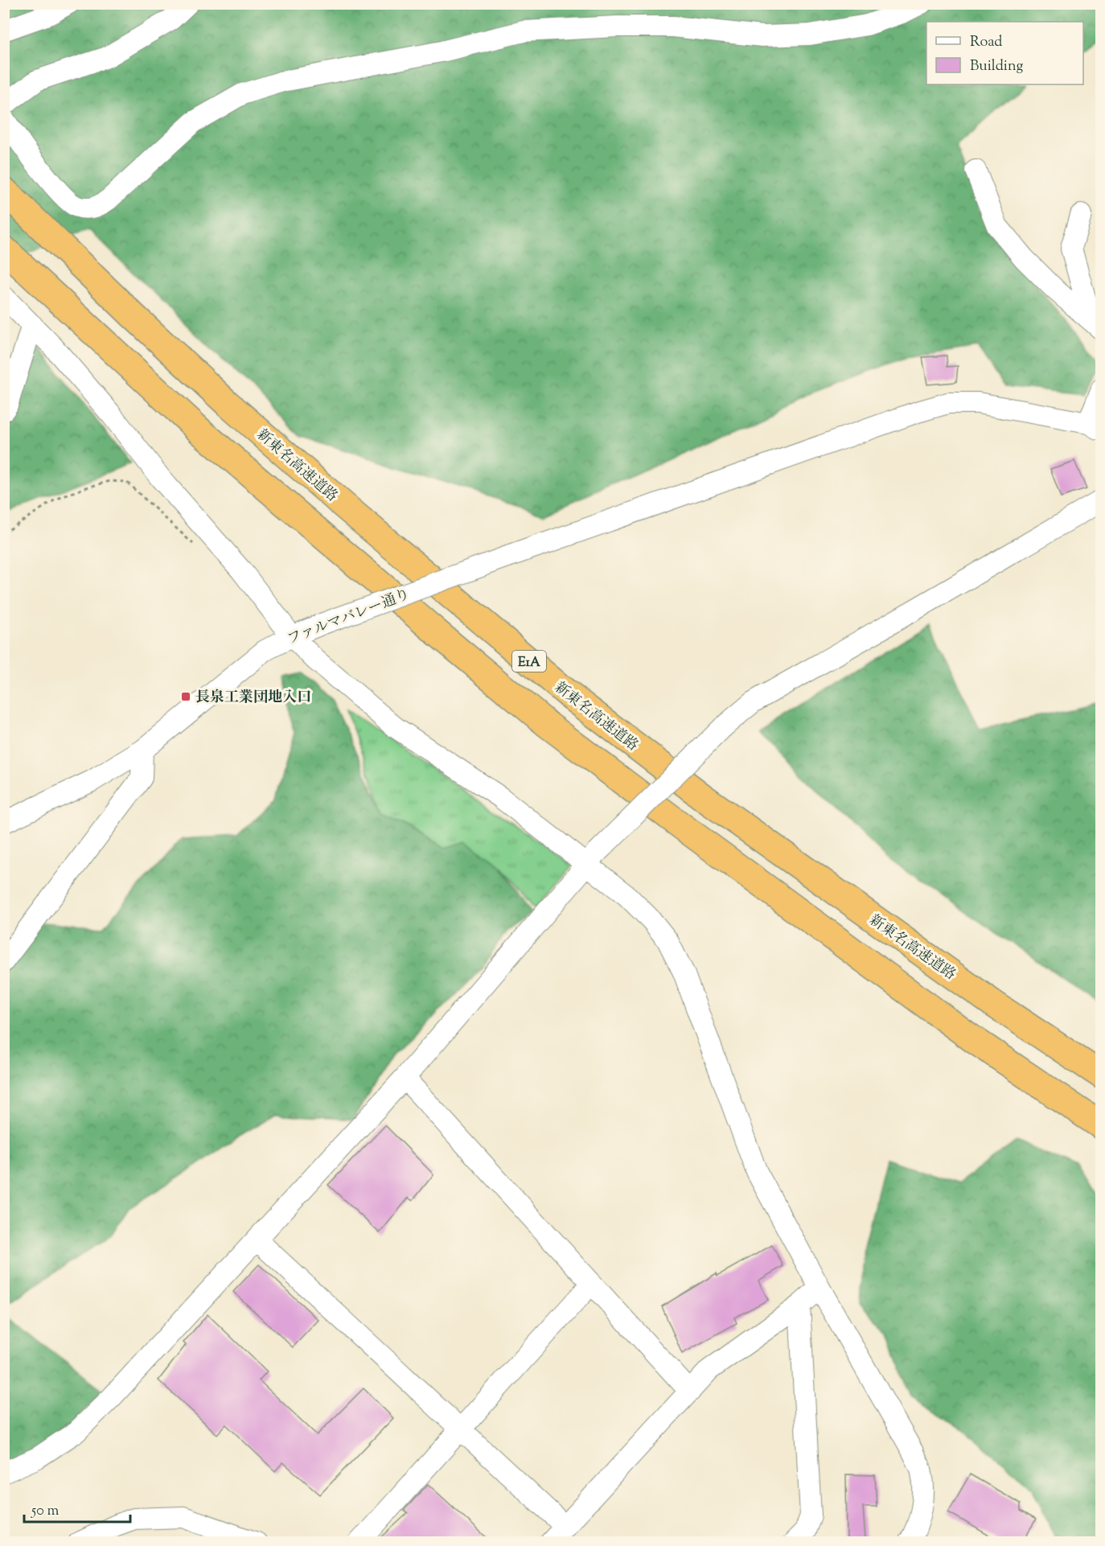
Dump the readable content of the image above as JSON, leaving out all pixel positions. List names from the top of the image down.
{
  "streets": {
    "highway": ["新東名高速道路", "E1A"],
    "street": ["ファルマバレー通り"]
  },
  "places": {
    "transit": ["長泉工業団地入口"]
  },
  "legend": ["Road", "Building"],
  "scale_bar": "50 m"
}
